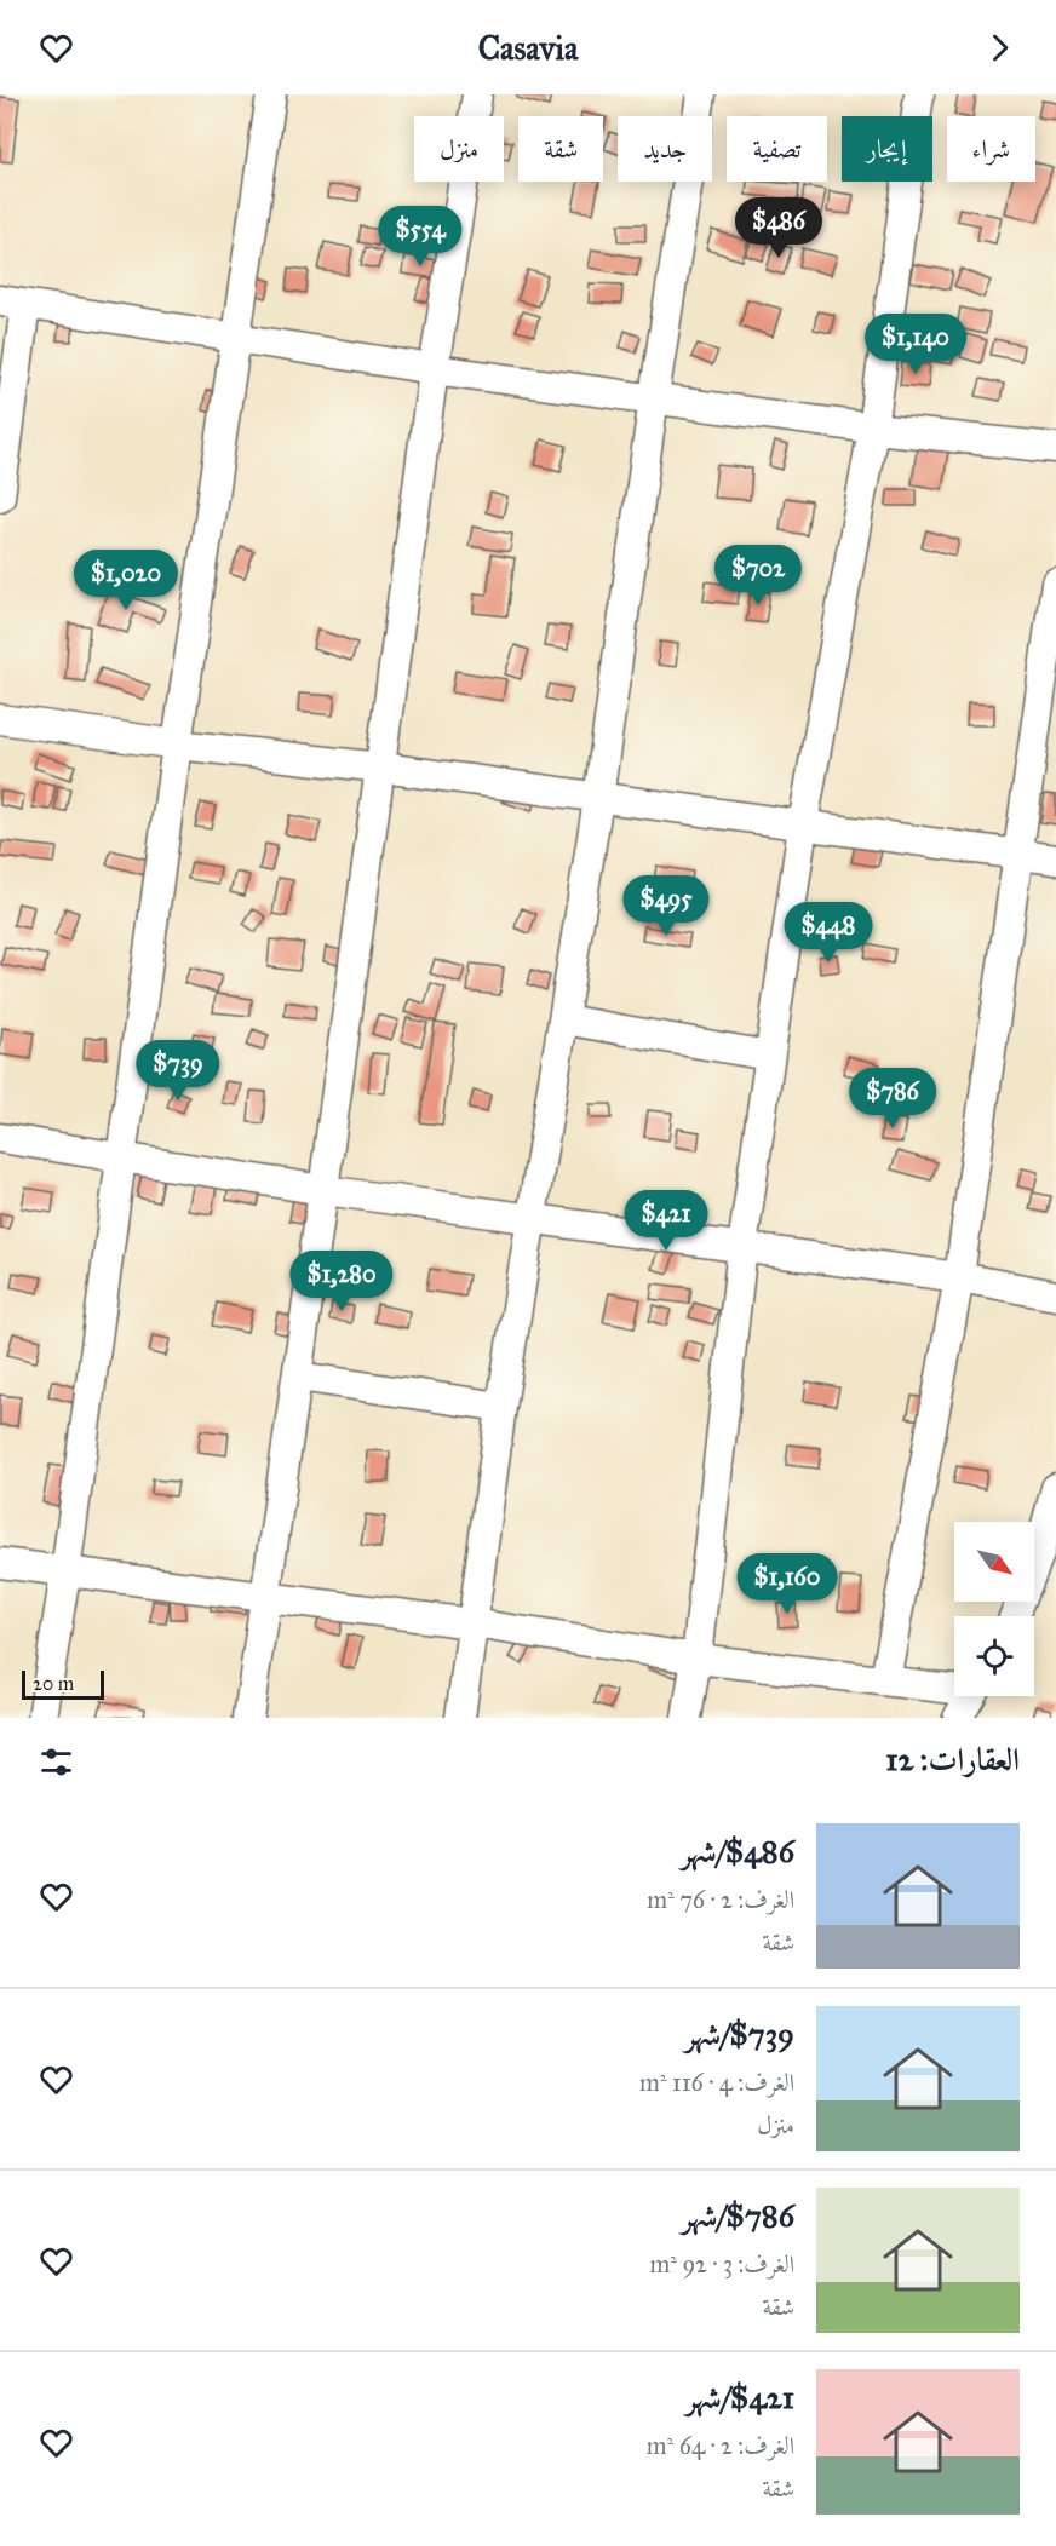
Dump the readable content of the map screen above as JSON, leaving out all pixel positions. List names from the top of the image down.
{
  "scale_bar": "20 m",
  "north": "bottom right",
  "page": {
    "header": "Casavia",
    "chip": [
      "شراء",
      "إيجار",
      "تصفية",
      "جديد",
      "شقة",
      "منزل"
    ],
    "price": [
      "$486",
      "$554",
      "$1,140",
      "$702",
      "$1,020",
      "$495",
      "$448",
      "$739",
      "$786",
      "$421",
      "$1,280",
      "$1,160"
    ],
    "scale": "20 m",
    "heading": "العقارات: 12",
    "list": [
      {
        "name": "$486/شهر",
        "note": "الغرف: 2 · 76 m² · شقة"
      },
      {
        "name": "$739/شهر",
        "note": "الغرف: 4 · 116 m² · منزل"
      },
      {
        "name": "$786/شهر",
        "note": "الغرف: 3 · 92 m² · شقة"
      },
      {
        "name": "$421/شهر",
        "note": "الغرف: 2 · 64 m² · شقة"
      }
    ]
  }
}
